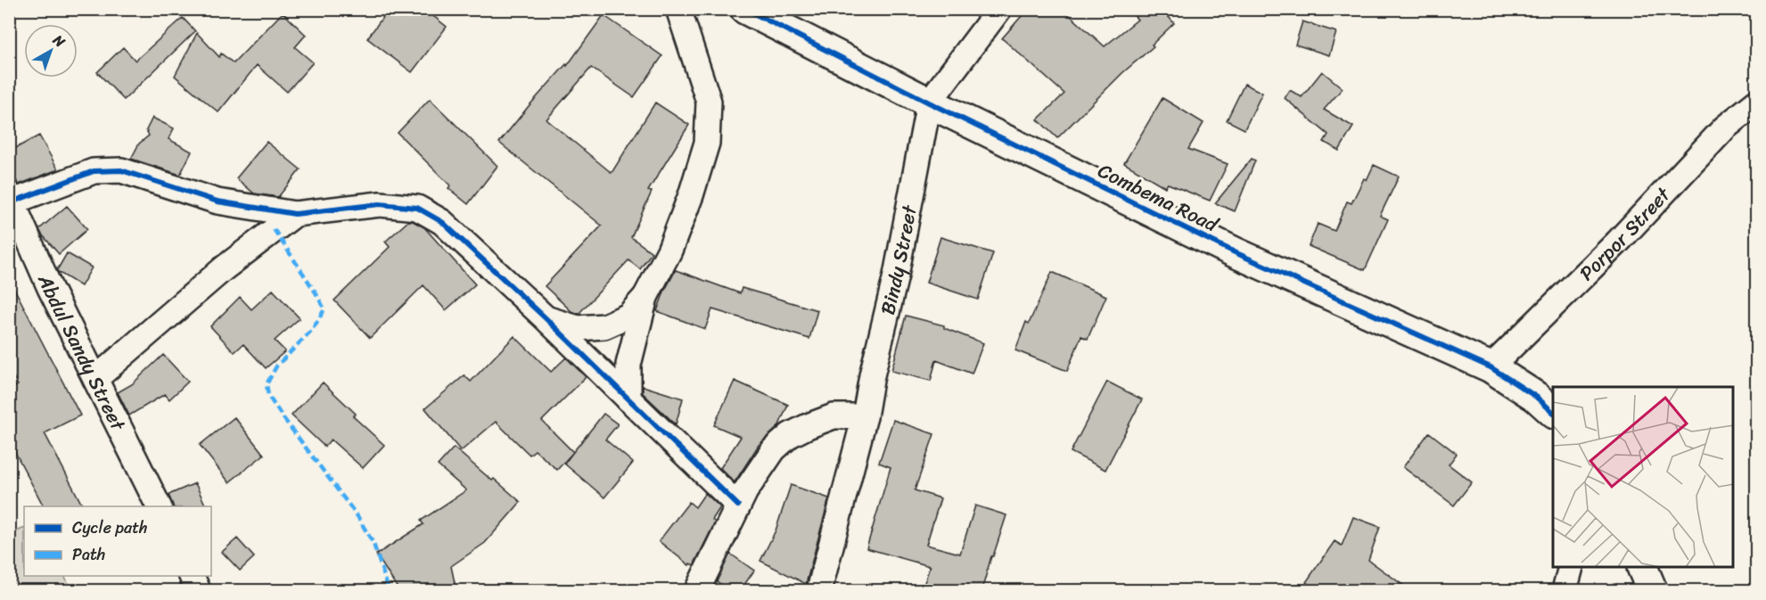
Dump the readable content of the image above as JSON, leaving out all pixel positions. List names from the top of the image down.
{
  "streets": {
    "street": [
      "Combema Road",
      "Porpor Street",
      "Bindy Street",
      "Abdul Sandy Street"
    ]
  },
  "crossings": [
    ["Combema Road", "Porpor Street"],
    ["Combema Road", "Bindy Street"]
  ],
  "legend": ["Cycle path", "Path"],
  "north": "top right"
}
